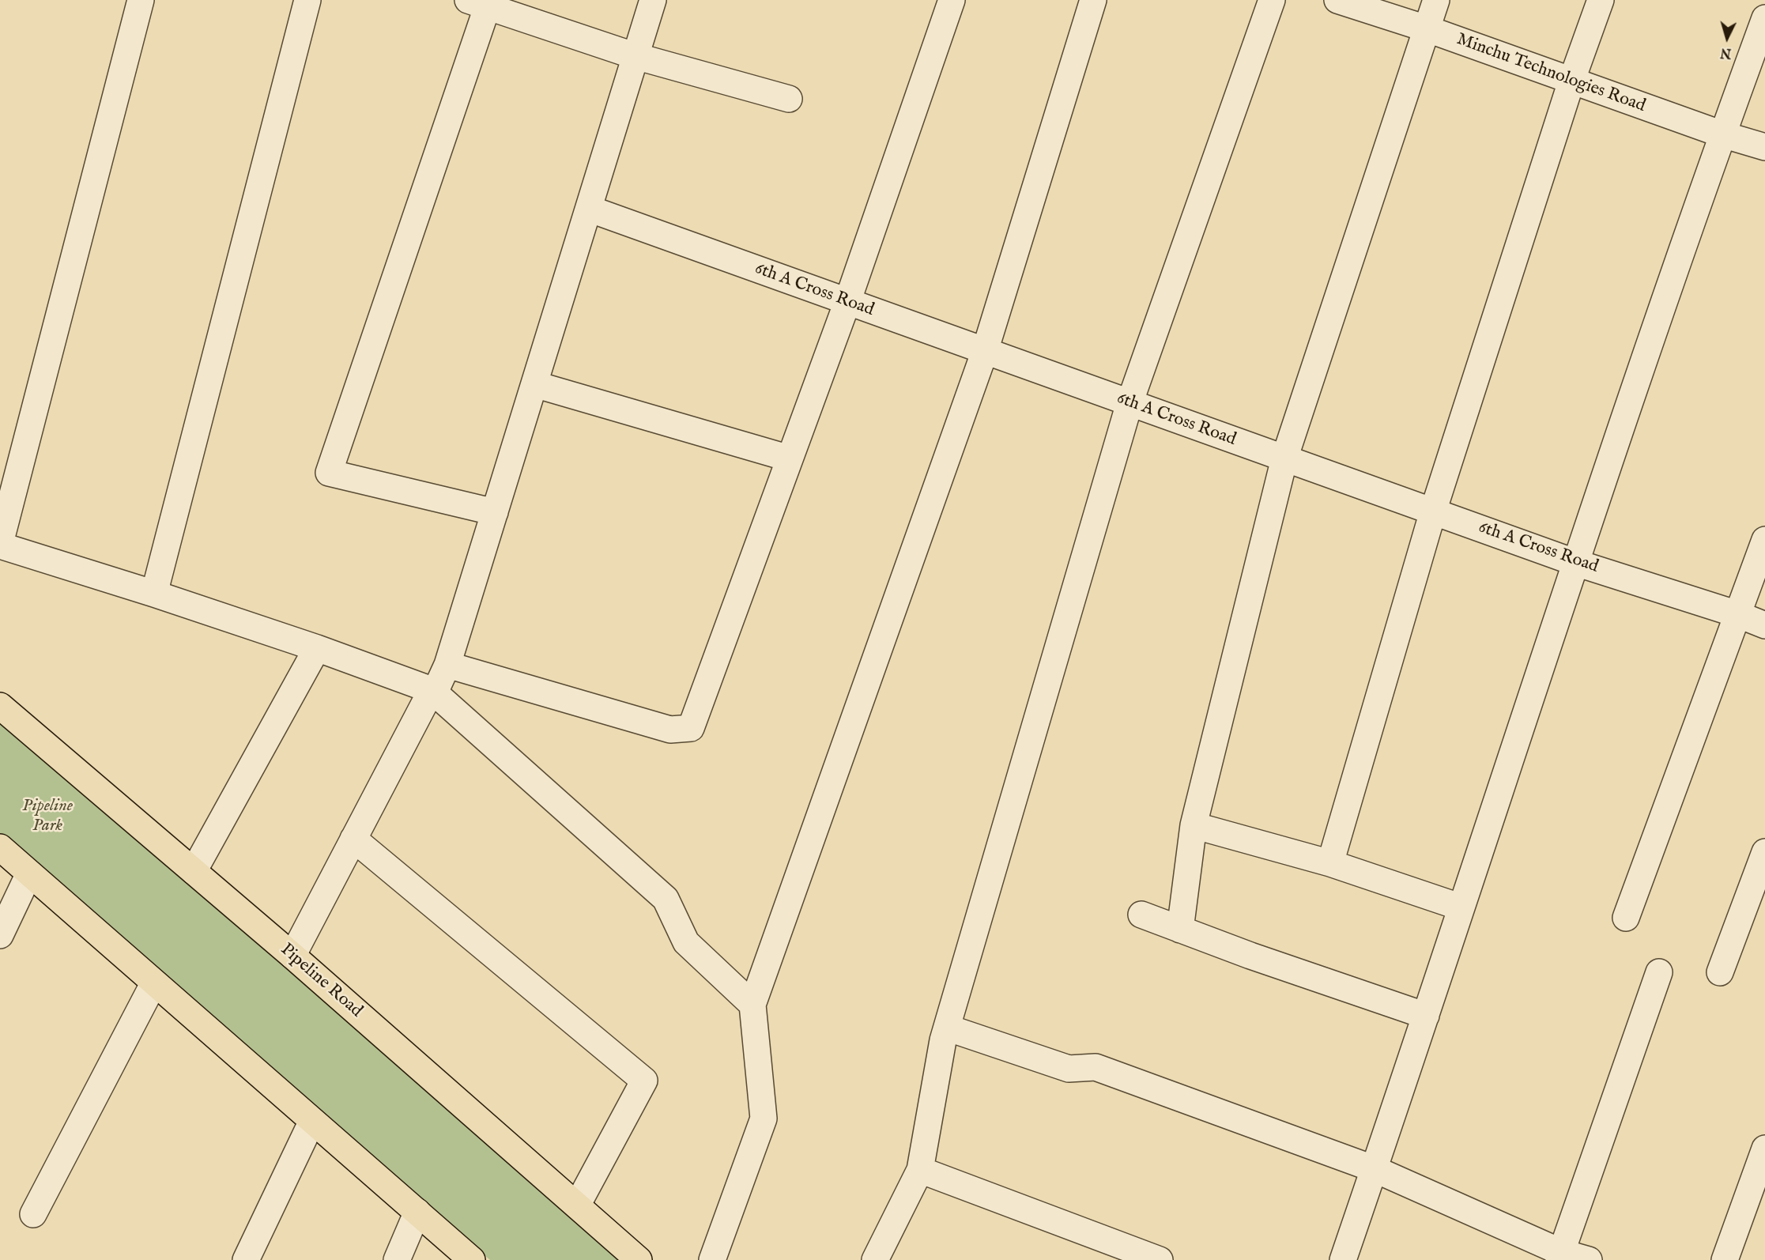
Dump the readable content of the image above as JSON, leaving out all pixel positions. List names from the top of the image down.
{
  "streets": {
    "main road": ["Pipeline Road"],
    "street": ["Minchu Technologies Road", "6th A Cross Road"]
  },
  "parks": ["Pipeline Park"],
  "north": "bottom"
}
